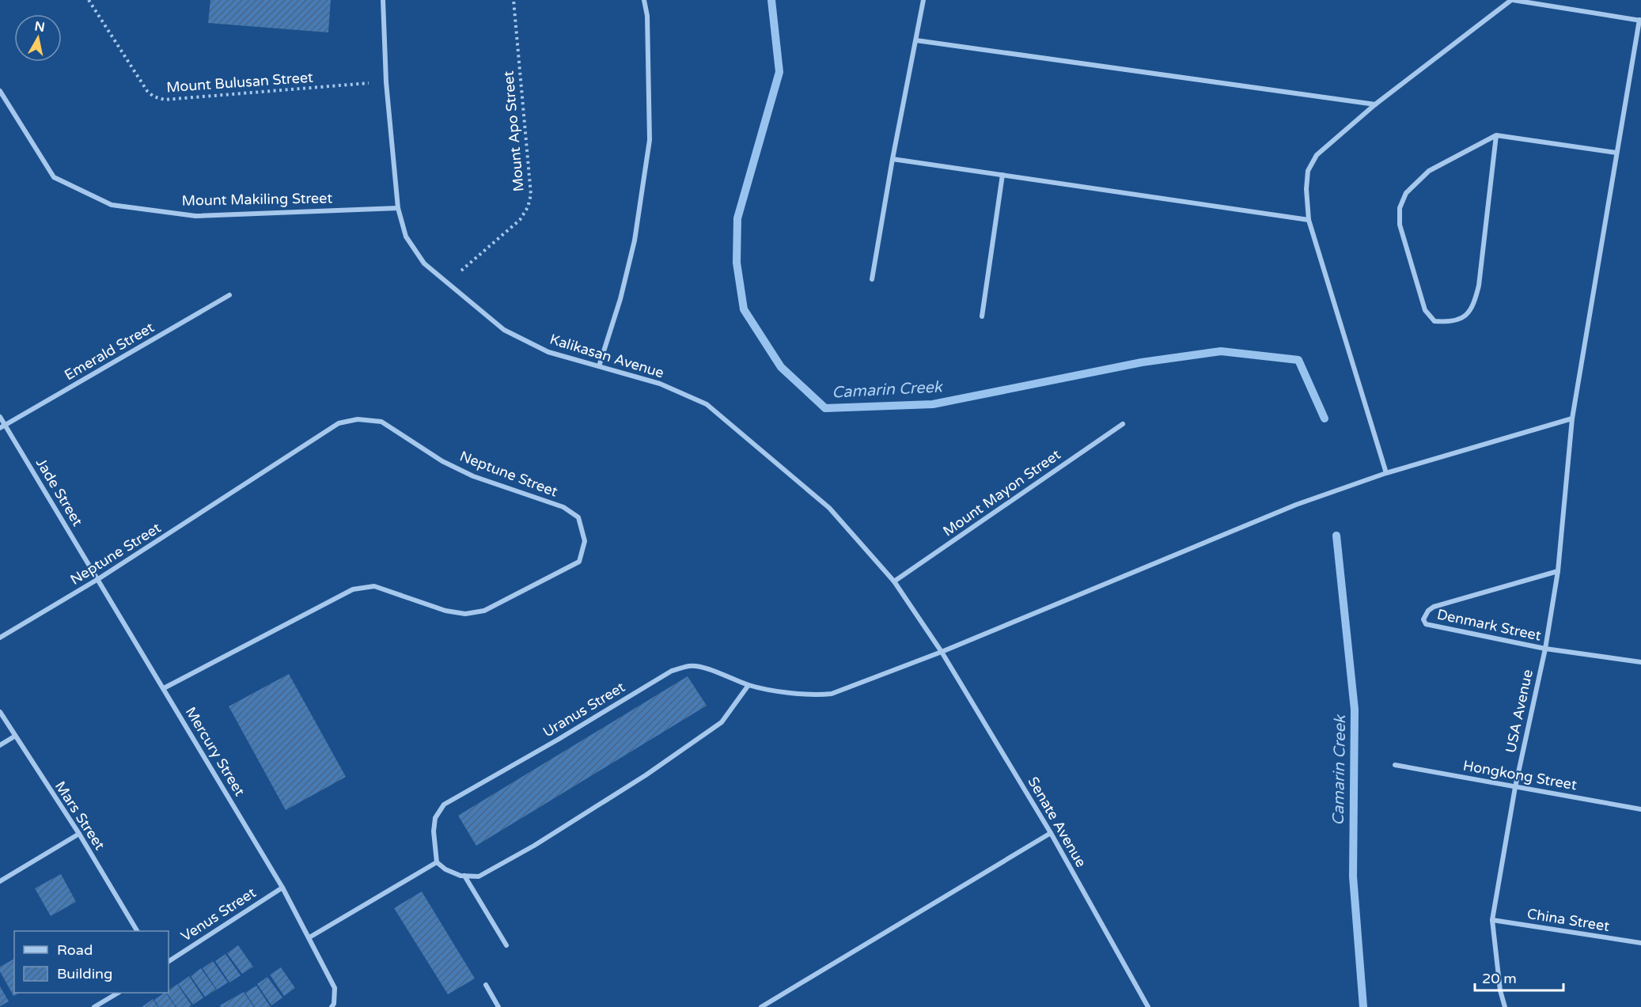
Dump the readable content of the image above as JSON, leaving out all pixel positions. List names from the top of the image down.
{
  "streets": {
    "street": [
      "Mount Makiling Street",
      "Emerald Street",
      "Kalikasan Avenue",
      "Neptune Street",
      "Jade Street",
      "Mount Mayon Street",
      "Denmark Street",
      "Uranus Street",
      "USA Avenue",
      "Mercury Street",
      "Hongkong Street",
      "Mars Street",
      "Senate Avenue",
      "Venus Street",
      "China Street"
    ],
    "path": ["Mount Bulusan Street", "Mount Apo Street"]
  },
  "crossings": [
    ["Mount Bulusan Street", "Kalikasan Avenue"],
    ["Mount Apo Street", "Kalikasan Avenue"],
    ["Mount Makiling Street", "Kalikasan Avenue"],
    ["Emerald Street", "Jade Street"],
    ["Kalikasan Avenue", "Mount Mayon Street"],
    ["Kalikasan Avenue", "Uranus Street"],
    ["Kalikasan Avenue", "Senate Avenue"],
    ["Neptune Street", "Jade Street"],
    ["Neptune Street", "Mercury Street"],
    ["Jade Street", "Mercury Street"],
    ["Denmark Street", "USA Avenue"],
    ["Uranus Street", "USA Avenue"],
    ["Uranus Street", "Senate Avenue"],
    ["USA Avenue", "Hongkong Street"],
    ["USA Avenue", "China Street"],
    ["Mercury Street", "Venus Street"]
  ],
  "water": ["Camarin Creek"],
  "legend": ["Road", "Building"],
  "scale_bar": "20 m",
  "north": "top"
}
